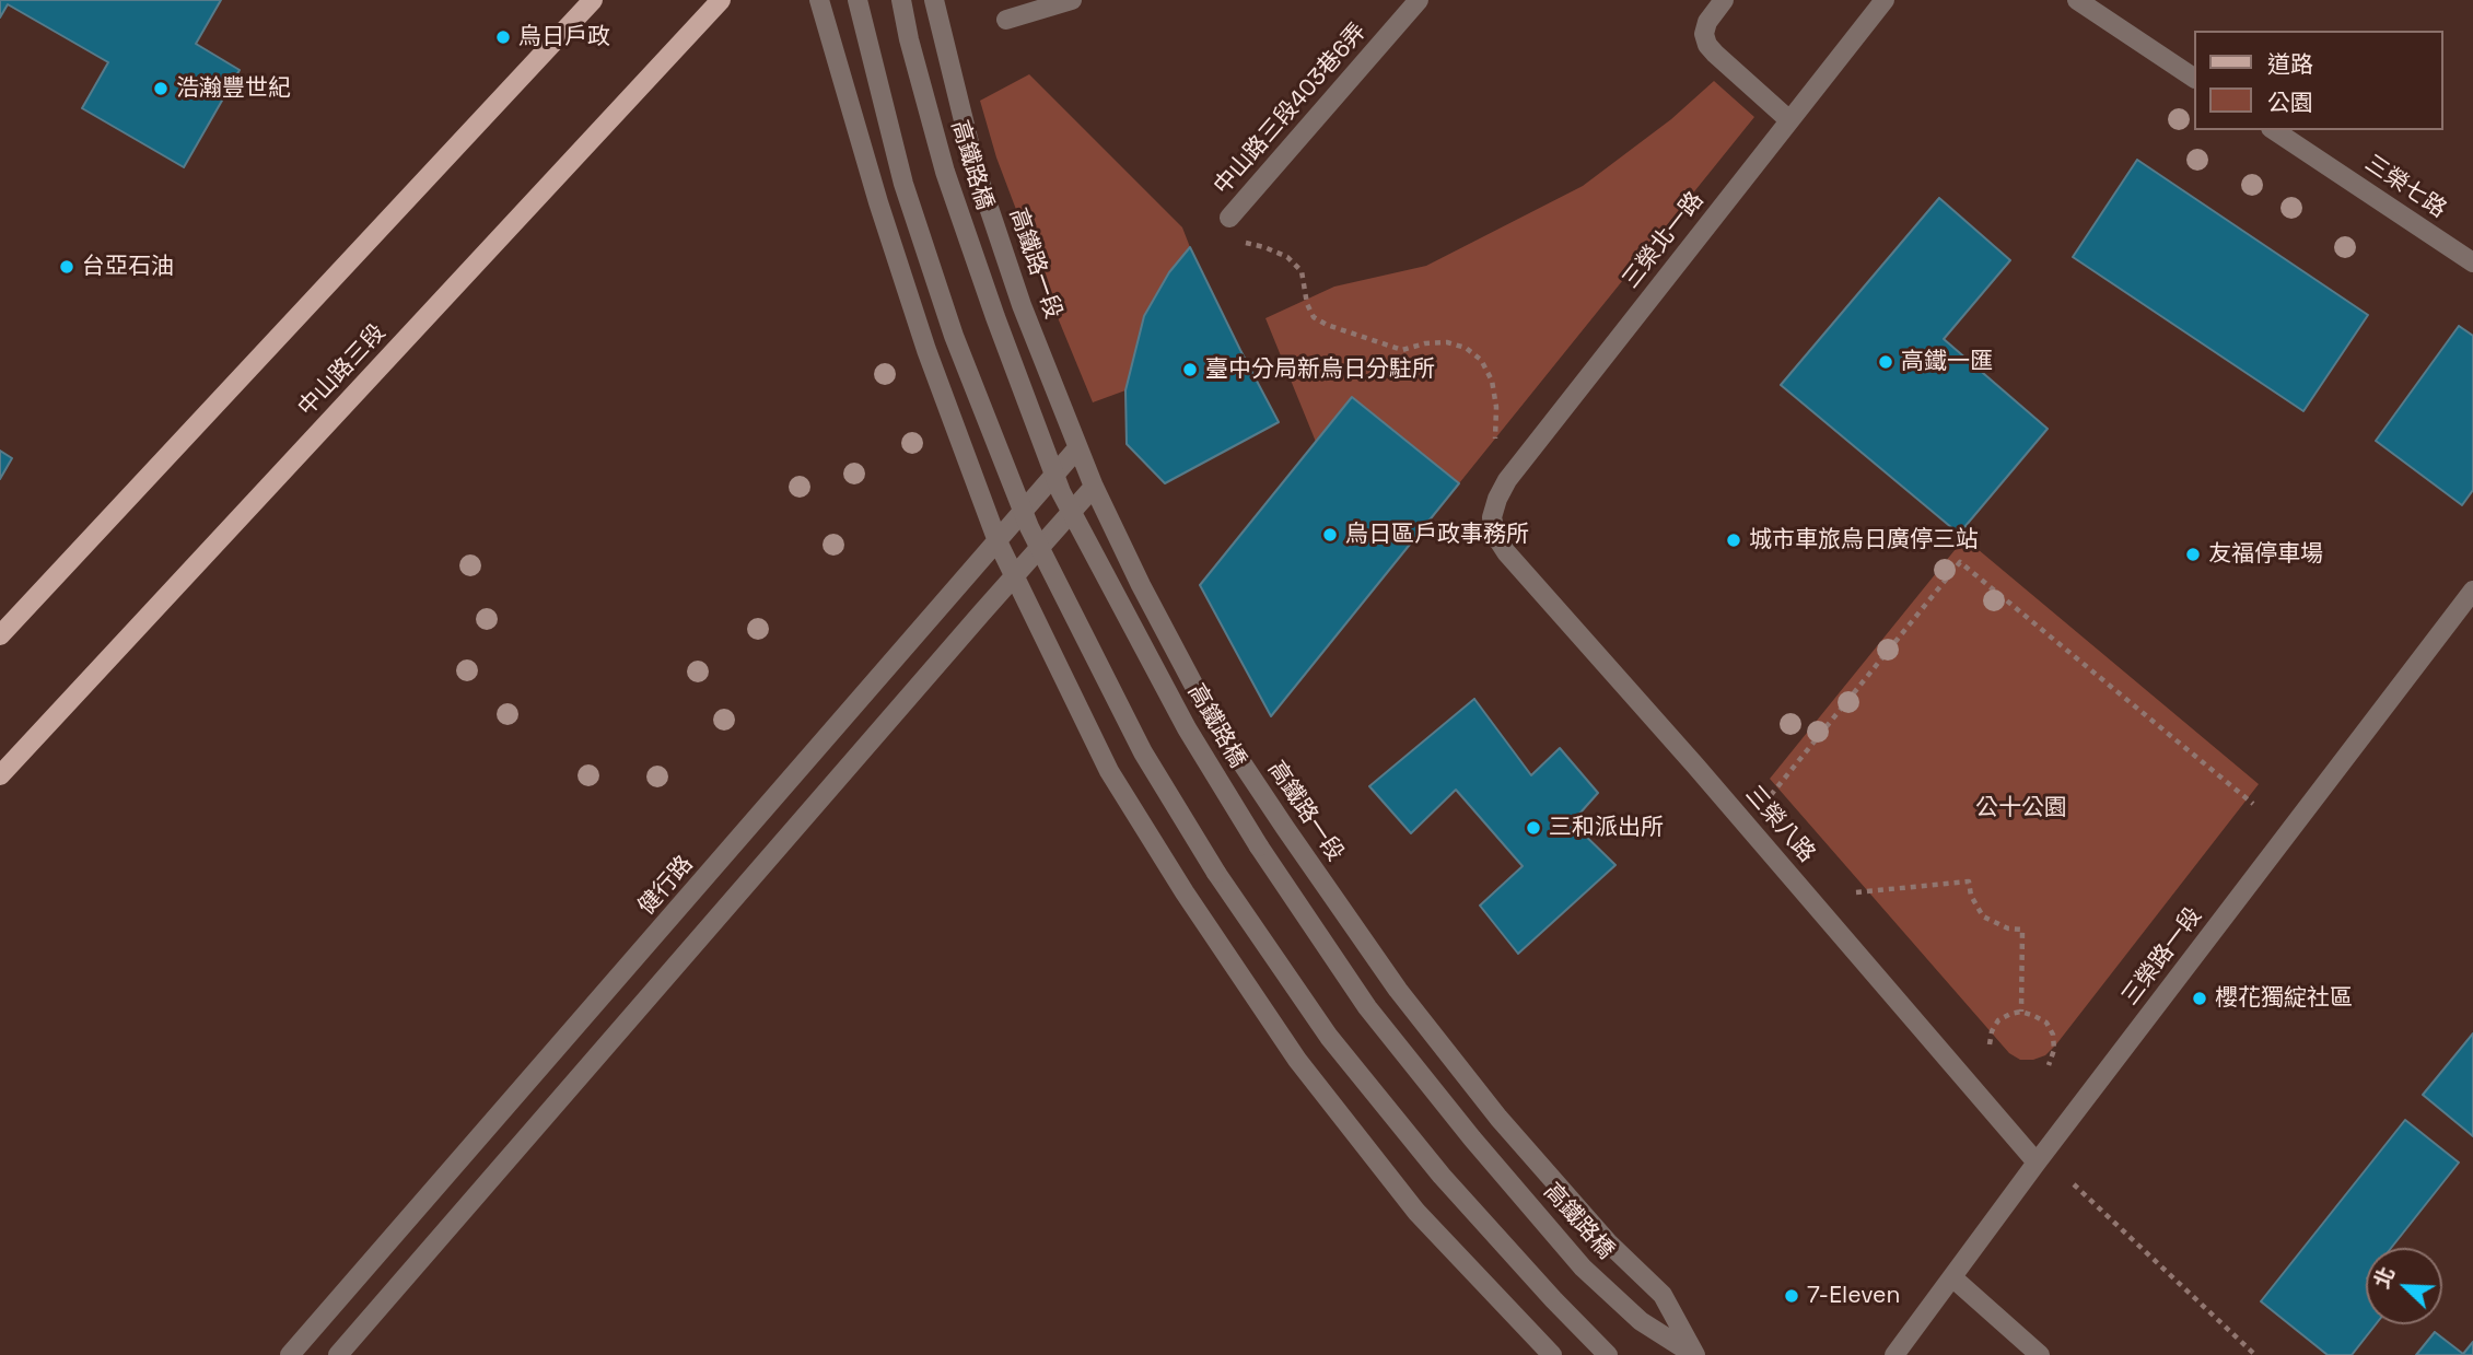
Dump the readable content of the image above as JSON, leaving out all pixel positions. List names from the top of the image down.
{
  "streets": {
    "main road": ["中山路三段"],
    "street": [
      "中山路三段403巷6弄",
      "高鐵路橋",
      "三榮七路",
      "三榮北一路",
      "高鐵路一段",
      "三榮八路",
      "健行路",
      "三榮路一段"
    ]
  },
  "crossings": [
    ["高鐵路橋", "高鐵路一段"],
    ["三榮北一路", "三榮八路"],
    ["高鐵路一段", "健行路"],
    ["三榮八路", "三榮路一段"]
  ],
  "parks": ["公十公園"],
  "places": [
    "烏日戶政",
    "浩瀚豐世紀",
    "台亞石油",
    "高鐵一匯",
    "臺中分局新烏日分駐所",
    "烏日區戶政事務所",
    "城市車旅烏日廣停三站",
    "友福停車場",
    "三和派出所",
    "櫻花獨綻社區",
    "7-Eleven"
  ],
  "legend": ["道路", "公園"],
  "north": "top left"
}
